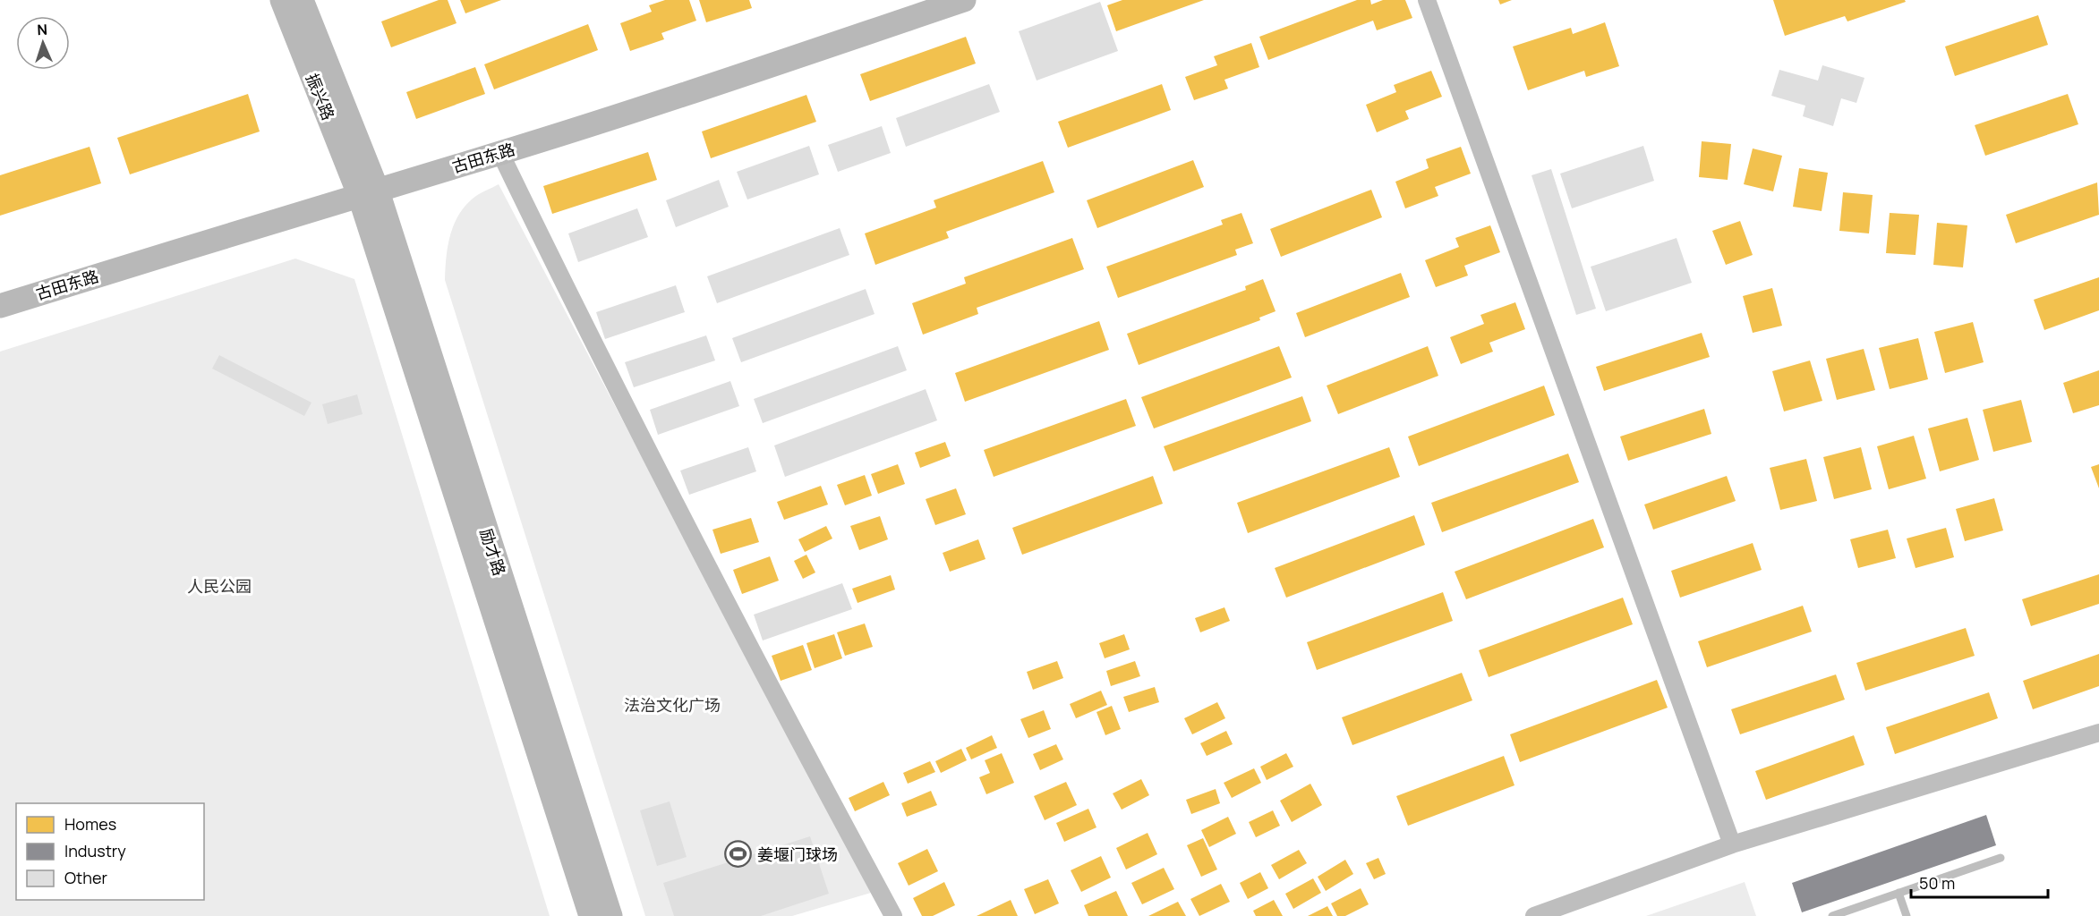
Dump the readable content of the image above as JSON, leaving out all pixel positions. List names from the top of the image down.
{
  "streets": {
    "street": ["振兴路", "古田东路", "励才路"]
  },
  "crossings": [
    ["振兴路", "古田东路"],
    ["振兴路", "励才路"],
    ["古田东路", "励才路"]
  ],
  "parks": ["人民公园", "法治文化广场"],
  "places": {
    "sports": ["姜堰门球场"]
  },
  "legend": ["Homes", "Industry", "Other"],
  "scale_bar": "50 m",
  "north": "top"
}
